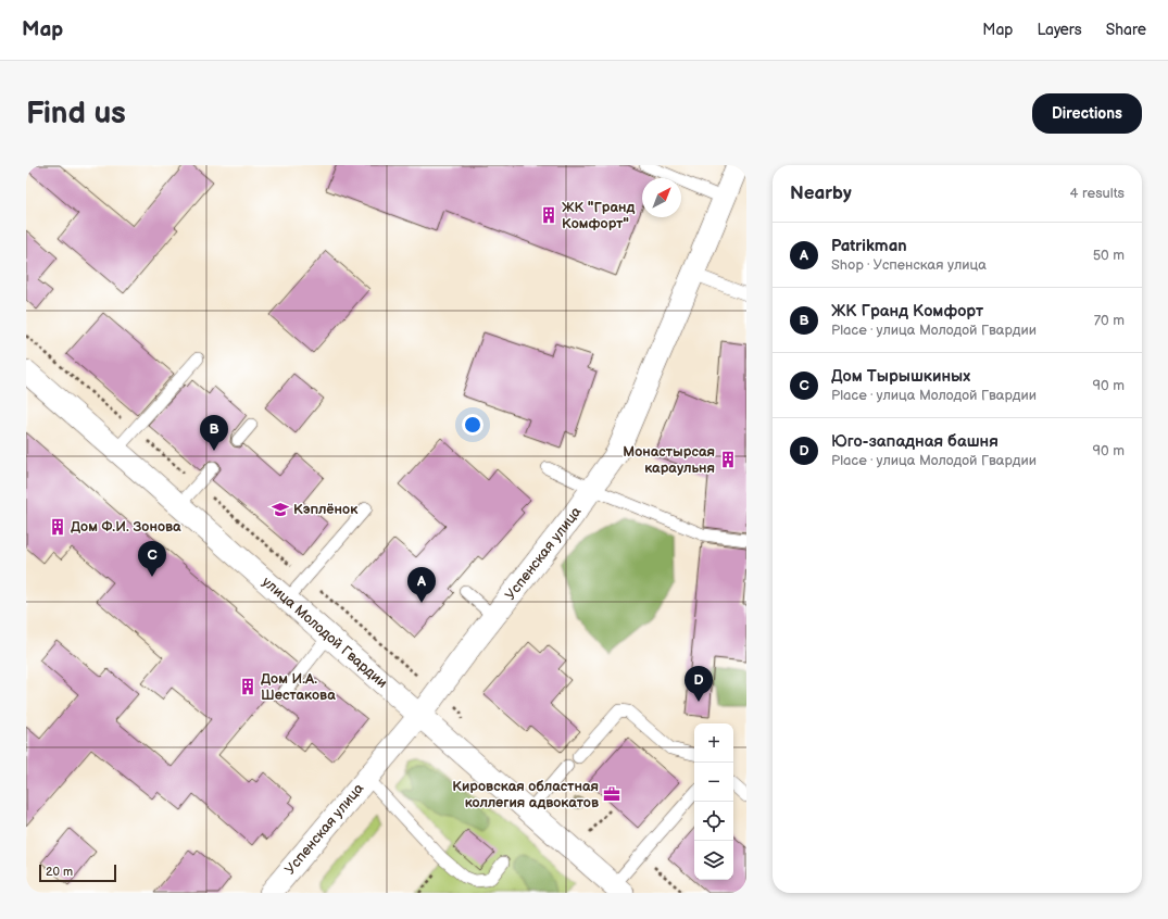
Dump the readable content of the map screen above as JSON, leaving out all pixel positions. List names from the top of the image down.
{
  "streets": {
    "street": ["Успенская улица", "улица Молодой Гвардии"]
  },
  "crossings": [
    ["Успенская улица", "улица Молодой Гвардии"]
  ],
  "places": {
    "building": [
      "ЖК \"Гранд Комфорт\"",
      "Монастырсая караульня",
      "Дом Ф.И. Зонова",
      "Дом И.А. Шестакова"
    ],
    "school or university": ["Кэплёнок"],
    "office": ["Кировская областная коллегия адвокатов"]
  },
  "scale_bar": "20 m",
  "north": "top right",
  "page": {
    "header": "Map",
    "nav": ["Map", "Layers", "Share"],
    "buttons": "Directions",
    "title": "Find us",
    "heading": ["Nearby", "4 results"],
    "list": [
      {
        "mark": "A",
        "name": "Patrikman",
        "note": "Shop · Успенская улица",
        "value": "50 m"
      },
      {
        "mark": "B",
        "name": "ЖК Гранд Комфорт",
        "note": "Place · улица Молодой Гвардии",
        "value": "70 m"
      },
      {
        "mark": "C",
        "name": "Дом Тырышкиных",
        "note": "Place · улица Молодой Гвардии",
        "value": "90 m"
      },
      {
        "mark": "D",
        "name": "Юго-западная башня",
        "note": "Place · улица Молодой Гвардии",
        "value": "90 m"
      }
    ],
    "pins": [
      "B",
      "C",
      "A",
      "D"
    ],
    "map_buttons": ["+", "−"],
    "scale": "20 m"
  }
}
